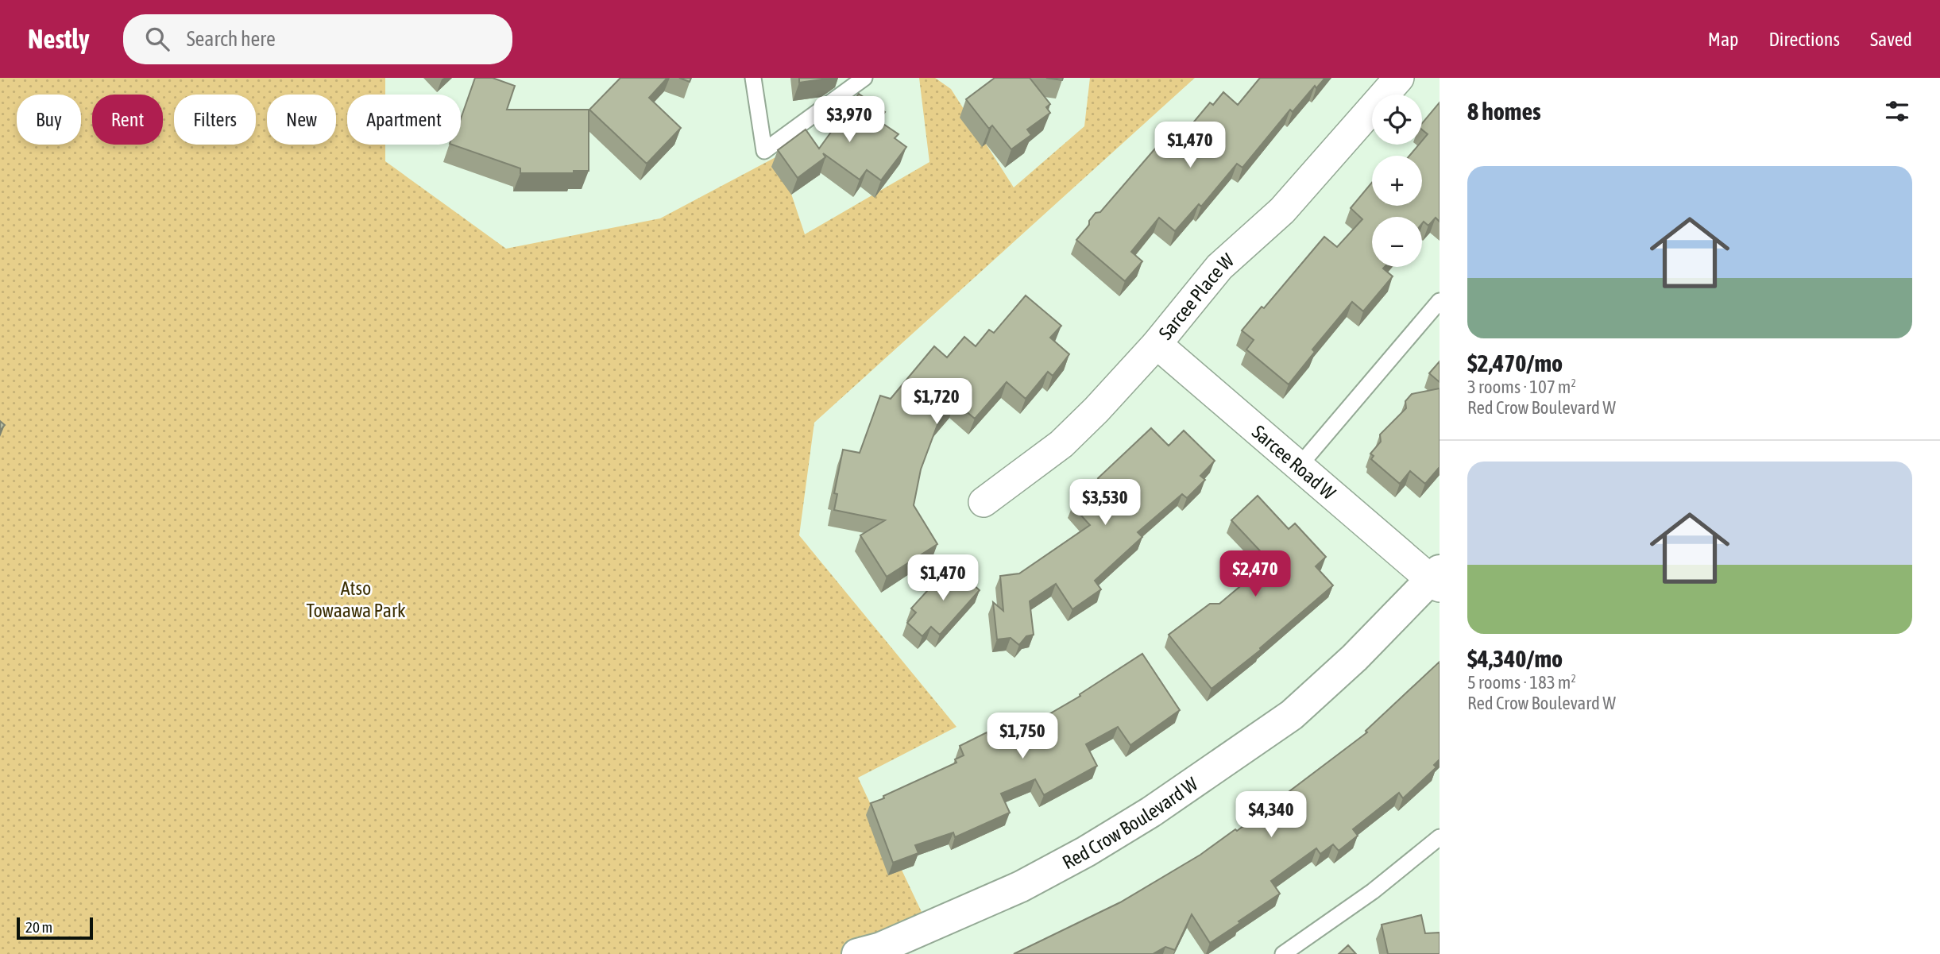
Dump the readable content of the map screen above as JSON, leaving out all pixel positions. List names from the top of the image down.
{
  "streets": {
    "street": ["Sarcee Place W", "Sarcee Road W", "Red Crow Boulevard W"]
  },
  "crossings": [
    ["Sarcee Place W", "Sarcee Road W"],
    ["Sarcee Road W", "Red Crow Boulevard W"]
  ],
  "parks": ["Atso Towaawa Park"],
  "scale_bar": "20 m",
  "page": {
    "header": "Nestly",
    "search": "Search here",
    "nav": ["Map", "Directions", "Saved"],
    "heading": "8 homes",
    "map_buttons": ["+", "−"],
    "chip": [
      "Buy",
      "Rent",
      "Filters",
      "New",
      "Apartment"
    ],
    "price": [
      "$3,970",
      "$1,470",
      "$1,720",
      "$3,530",
      "$2,470",
      "$1,470",
      "$1,750",
      "$4,340"
    ],
    "list": [
      {
        "name": "$2,470/mo",
        "note": "3 rooms · 107 m² · Red Crow Boulevard W"
      },
      {
        "name": "$4,340/mo",
        "note": "5 rooms · 183 m² · Red Crow Boulevard W"
      }
    ],
    "scale": "20 m"
  }
}
